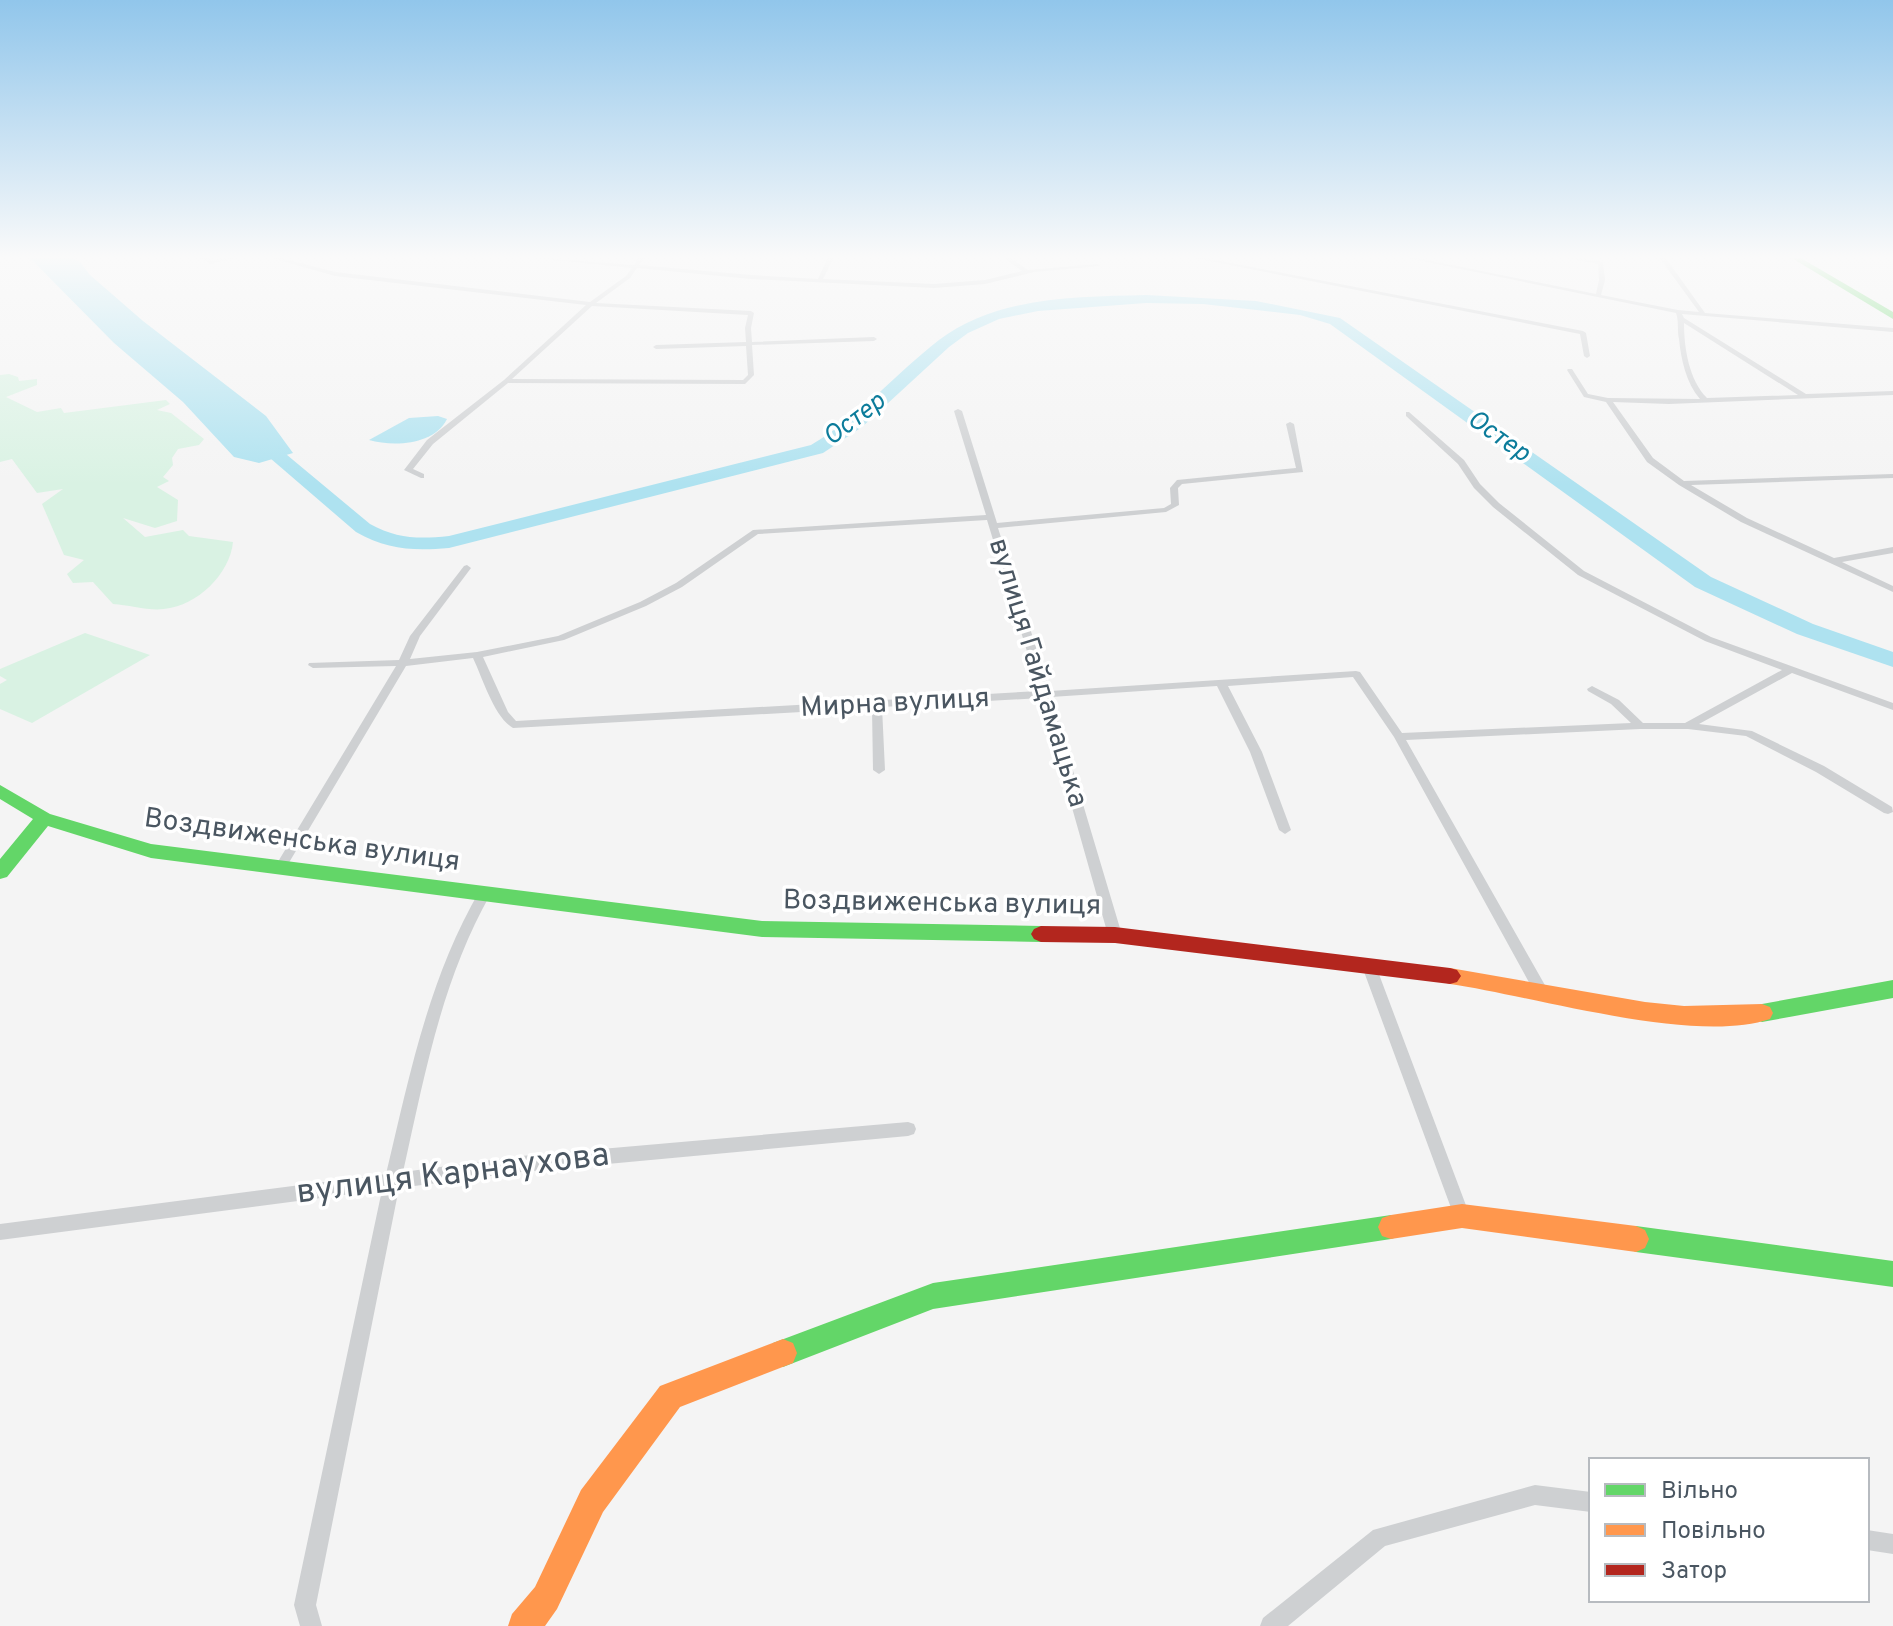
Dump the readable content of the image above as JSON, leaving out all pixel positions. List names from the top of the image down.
{
  "streets": {
    "street": [
      "вулиця Гайдамацька",
      "Мирна вулиця",
      "Воздвиженська вулиця",
      "вулиця Карнаухова"
    ]
  },
  "crossings": [
    ["вулиця Гайдамацька", "Мирна вулиця"],
    ["вулиця Гайдамацька", "Воздвиженська вулиця"]
  ],
  "water": ["Остер"],
  "legend": ["Вільно", "Повільно", "Затор"]
}
